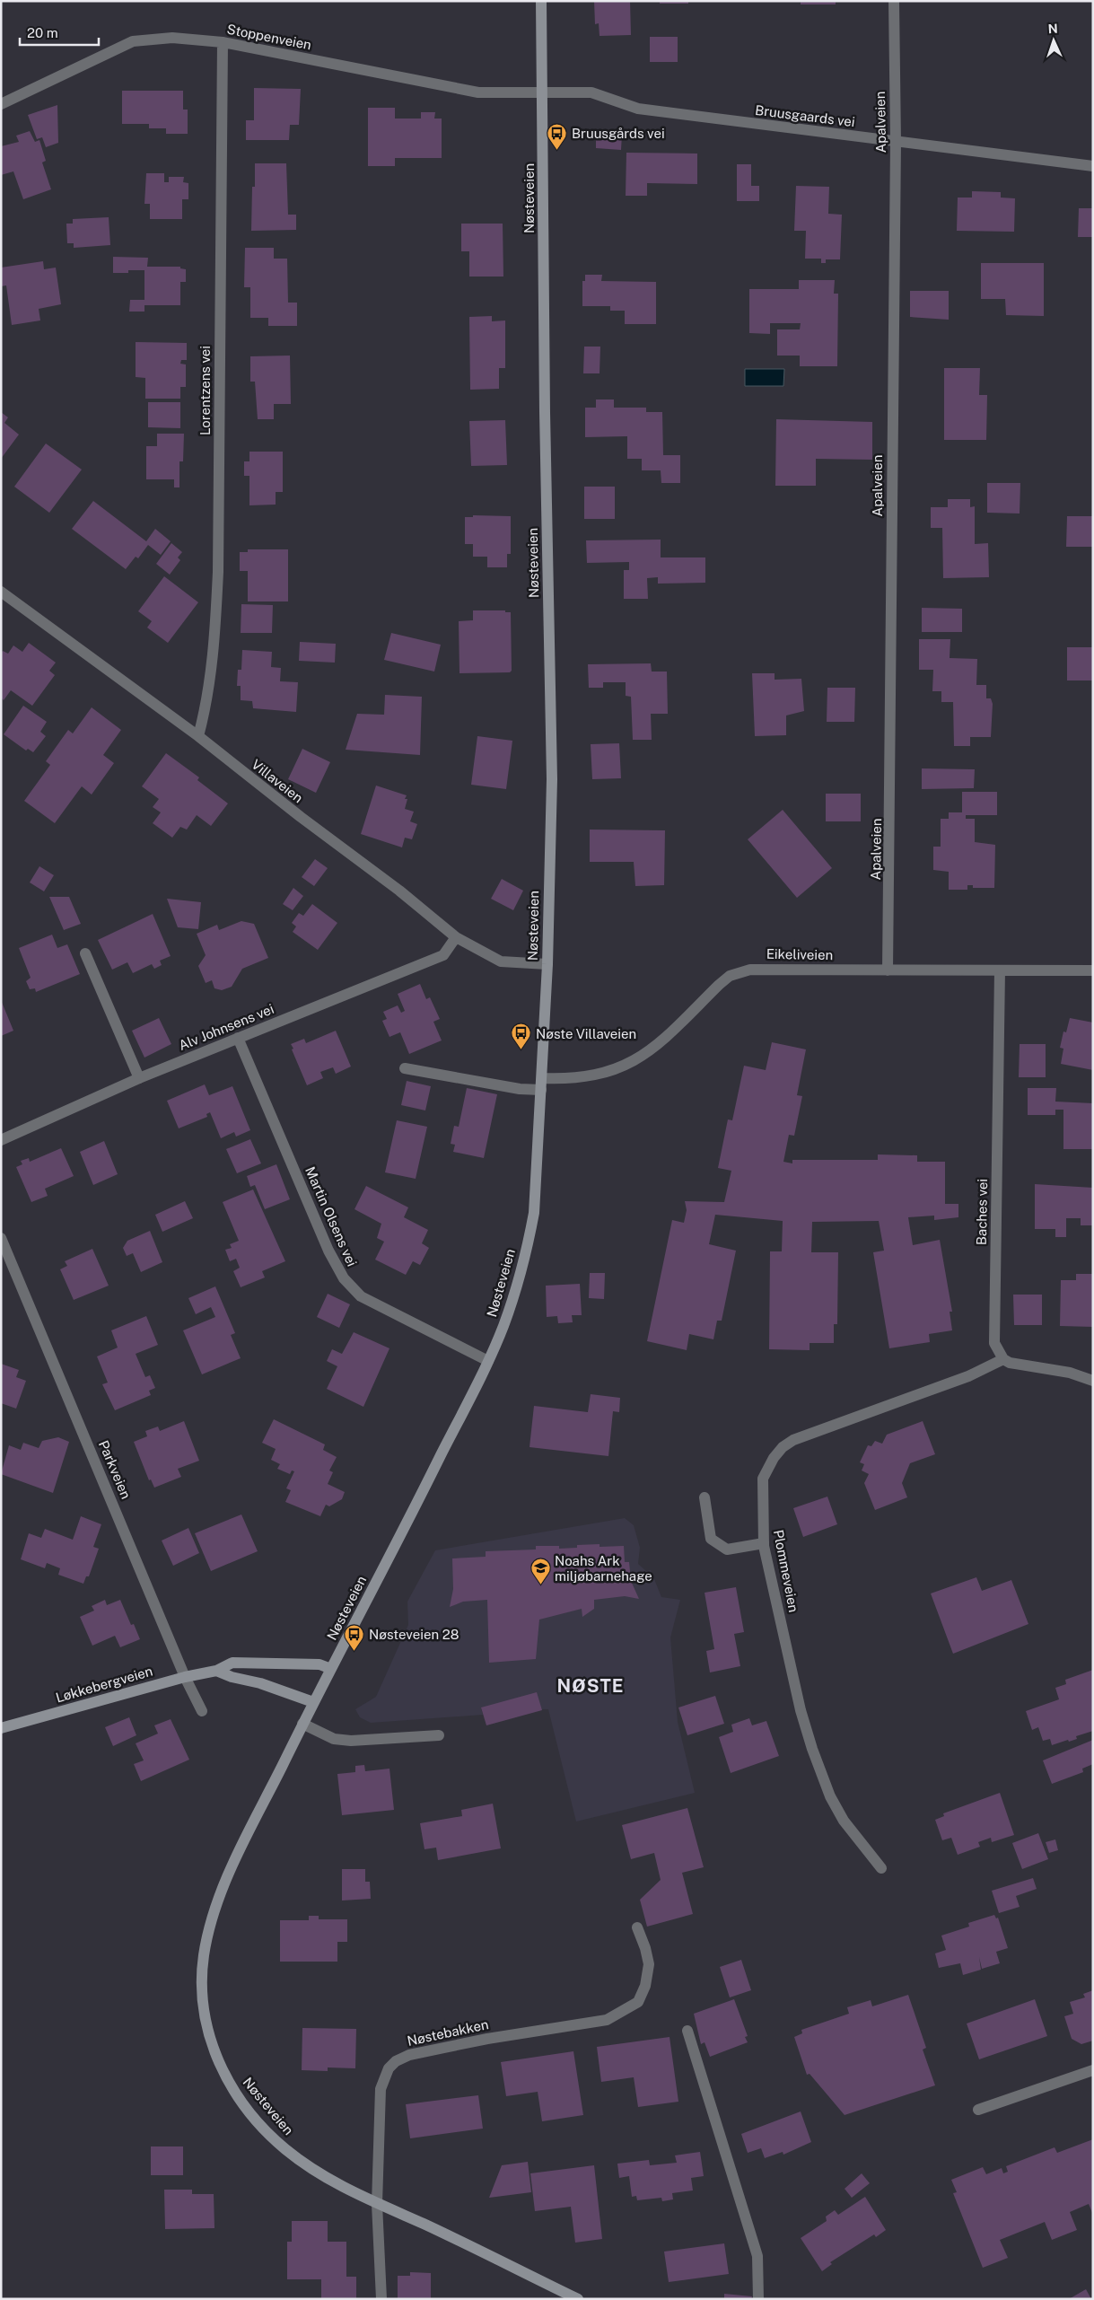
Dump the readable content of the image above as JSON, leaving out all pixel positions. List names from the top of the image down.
{
  "streets": {
    "main road": ["Nøsteveien", "Løkkebergveien"],
    "street": [
      "Stoppenveien",
      "Bruusgaards vei",
      "Apalveien",
      "Lorentzens vei",
      "Villaveien",
      "Eikeliveien",
      "Alv Johnsens vei",
      "Baches vei",
      "Martin Olsens vei",
      "Parkveien",
      "Plommeveien",
      "Nøstebakken"
    ]
  },
  "crossings": [
    ["Stoppenveien", "Bruusgaards vei"],
    ["Stoppenveien", "Nøsteveien"],
    ["Stoppenveien", "Lorentzens vei"],
    ["Bruusgaards vei", "Apalveien"],
    ["Bruusgaards vei", "Nøsteveien"],
    ["Apalveien", "Eikeliveien"],
    ["Nøsteveien", "Villaveien"],
    ["Nøsteveien", "Eikeliveien"],
    ["Nøsteveien", "Martin Olsens vei"],
    ["Nøsteveien", "Løkkebergveien"],
    ["Nøsteveien", "Nøstebakken"],
    ["Lorentzens vei", "Villaveien"],
    ["Villaveien", "Alv Johnsens vei"],
    ["Eikeliveien", "Baches vei"],
    ["Alv Johnsens vei", "Martin Olsens vei"],
    ["Baches vei", "Plommeveien"],
    ["Parkveien", "Løkkebergveien"]
  ],
  "districts": ["NØSTE"],
  "places": {
    "bus stop": ["Bruusgårds vei", "Nøste Villaveien", "Nøsteveien 28"],
    "school or university": ["Noahs Ark miljøbarnehage"]
  },
  "scale_bar": "20 m",
  "north": "top"
}
